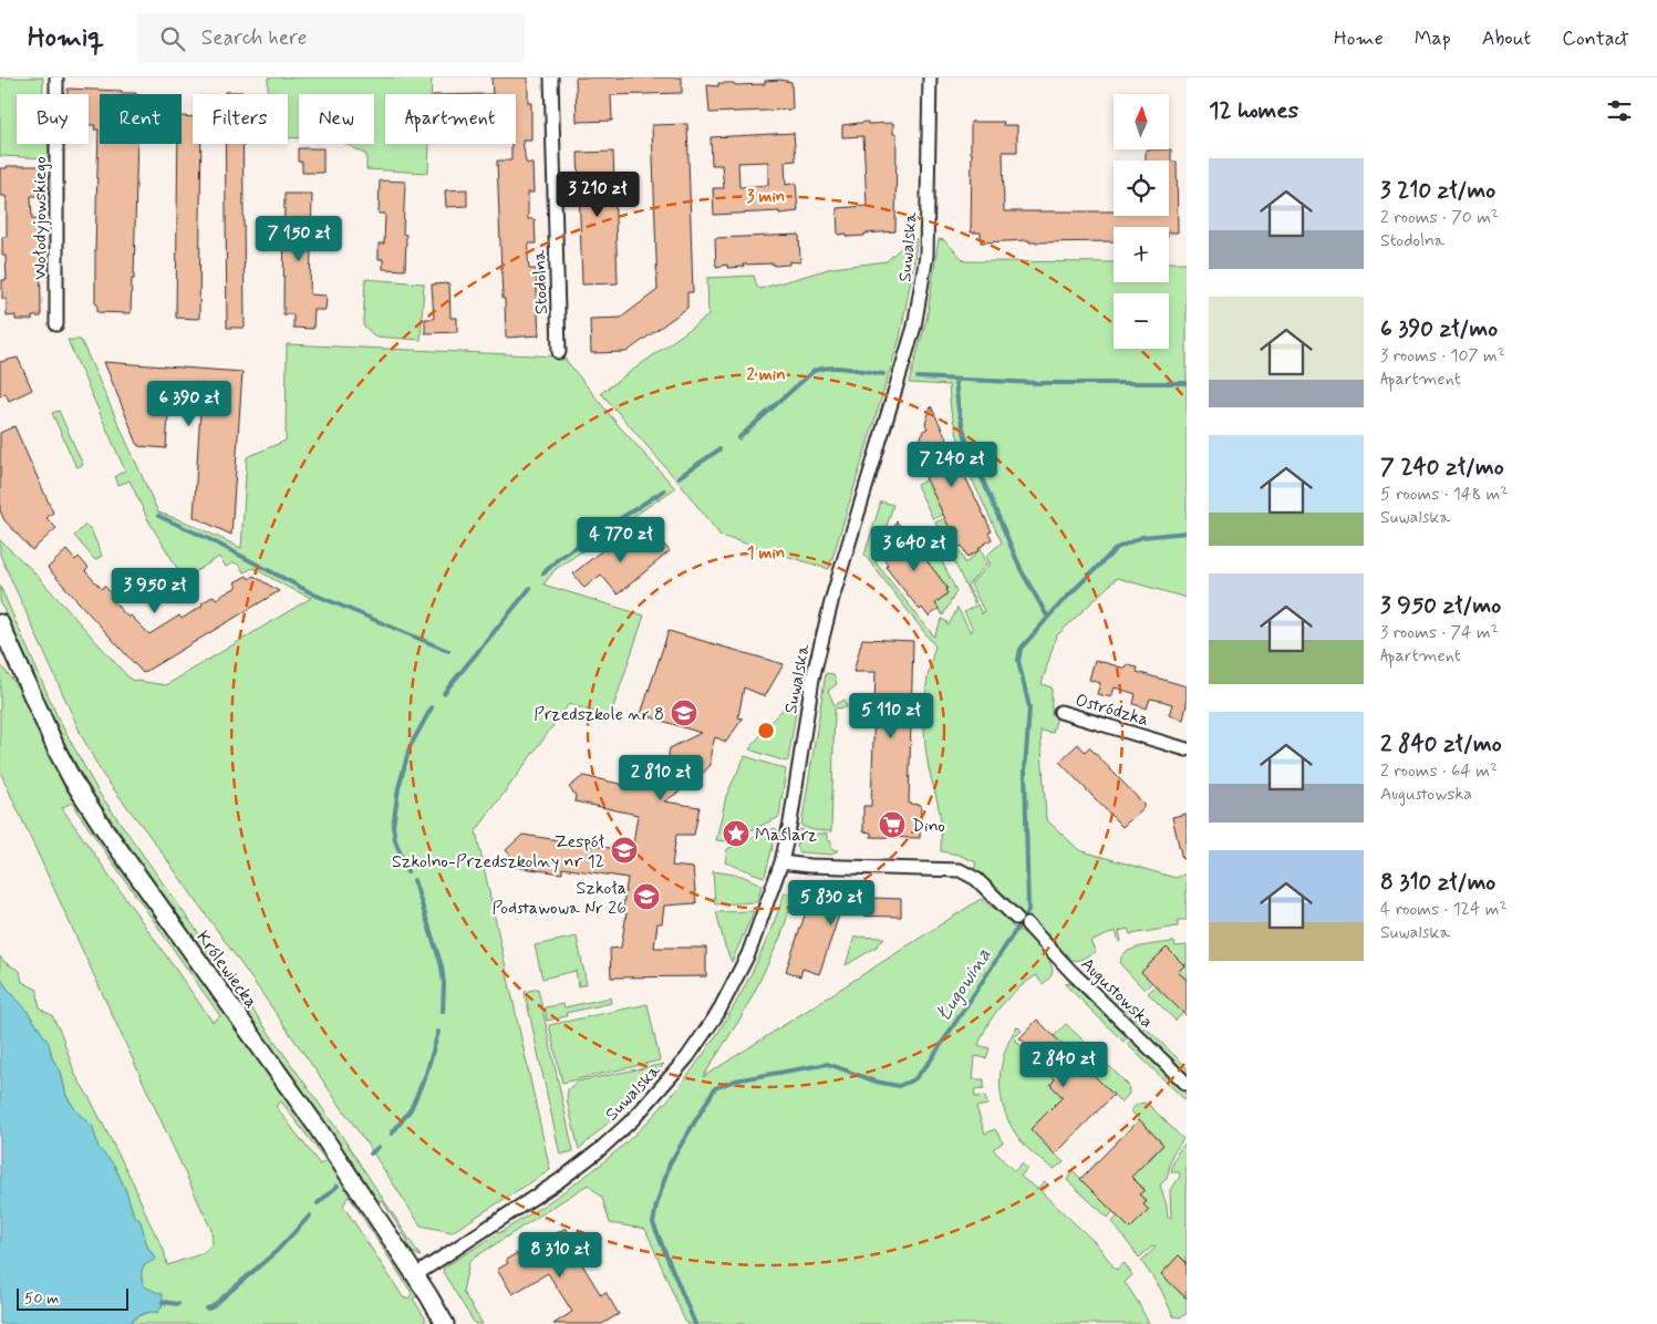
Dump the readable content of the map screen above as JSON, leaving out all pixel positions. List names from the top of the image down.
{
  "streets": {
    "street": [
      "Wołodyjowskiego",
      "Suwalska",
      "Stodolna",
      "Ostródzka",
      "Królewiecka",
      "Augustowska"
    ]
  },
  "crossings": [
    ["Suwalska", "Królewiecka"],
    ["Suwalska", "Augustowska"]
  ],
  "water": ["Ługowina"],
  "places": {
    "school or university": ["Przedszkole nr 8", "Zespół Szkolno-Przedszkolny nr 12", "Szkoła Podstawowa Nr 26"],
    "supermarket": ["Dino"],
    "place": ["Maślarz"]
  },
  "scale_bar": "50 m",
  "north": "top",
  "page": {
    "header": "Homiq",
    "search": "Search here",
    "nav": [
      "Home",
      "Map",
      "About",
      "Contact"
    ],
    "heading": "12 homes",
    "map_buttons": ["+", "−"],
    "chip": [
      "Buy",
      "Rent",
      "Filters",
      "New",
      "Apartment"
    ],
    "list": [
      {
        "name": "3 210 zł/mo",
        "note": "2 rooms · 70 m² · Stodolna"
      },
      {
        "name": "6 390 zł/mo",
        "note": "3 rooms · 107 m² · Apartment"
      },
      {
        "name": "7 240 zł/mo",
        "note": "5 rooms · 148 m² · Suwalska"
      },
      {
        "name": "3 950 zł/mo",
        "note": "3 rooms · 74 m² · Apartment"
      },
      {
        "name": "2 840 zł/mo",
        "note": "2 rooms · 64 m² · Augustowska"
      },
      {
        "name": "8 310 zł/mo",
        "note": "4 rooms · 124 m² · Suwalska"
      }
    ],
    "price": [
      "3 210 zł",
      "7 150 zł",
      "6 390 zł",
      "7 240 zł",
      "4 770 zł",
      "3 640 zł",
      "3 950 zł",
      "5 110 zł",
      "2 810 zł",
      "5 830 zł",
      "2 840 zł",
      "8 310 zł"
    ],
    "scale": "50 m"
  },
  "rings": ["3 min", "2 min", "1 min"]
}
